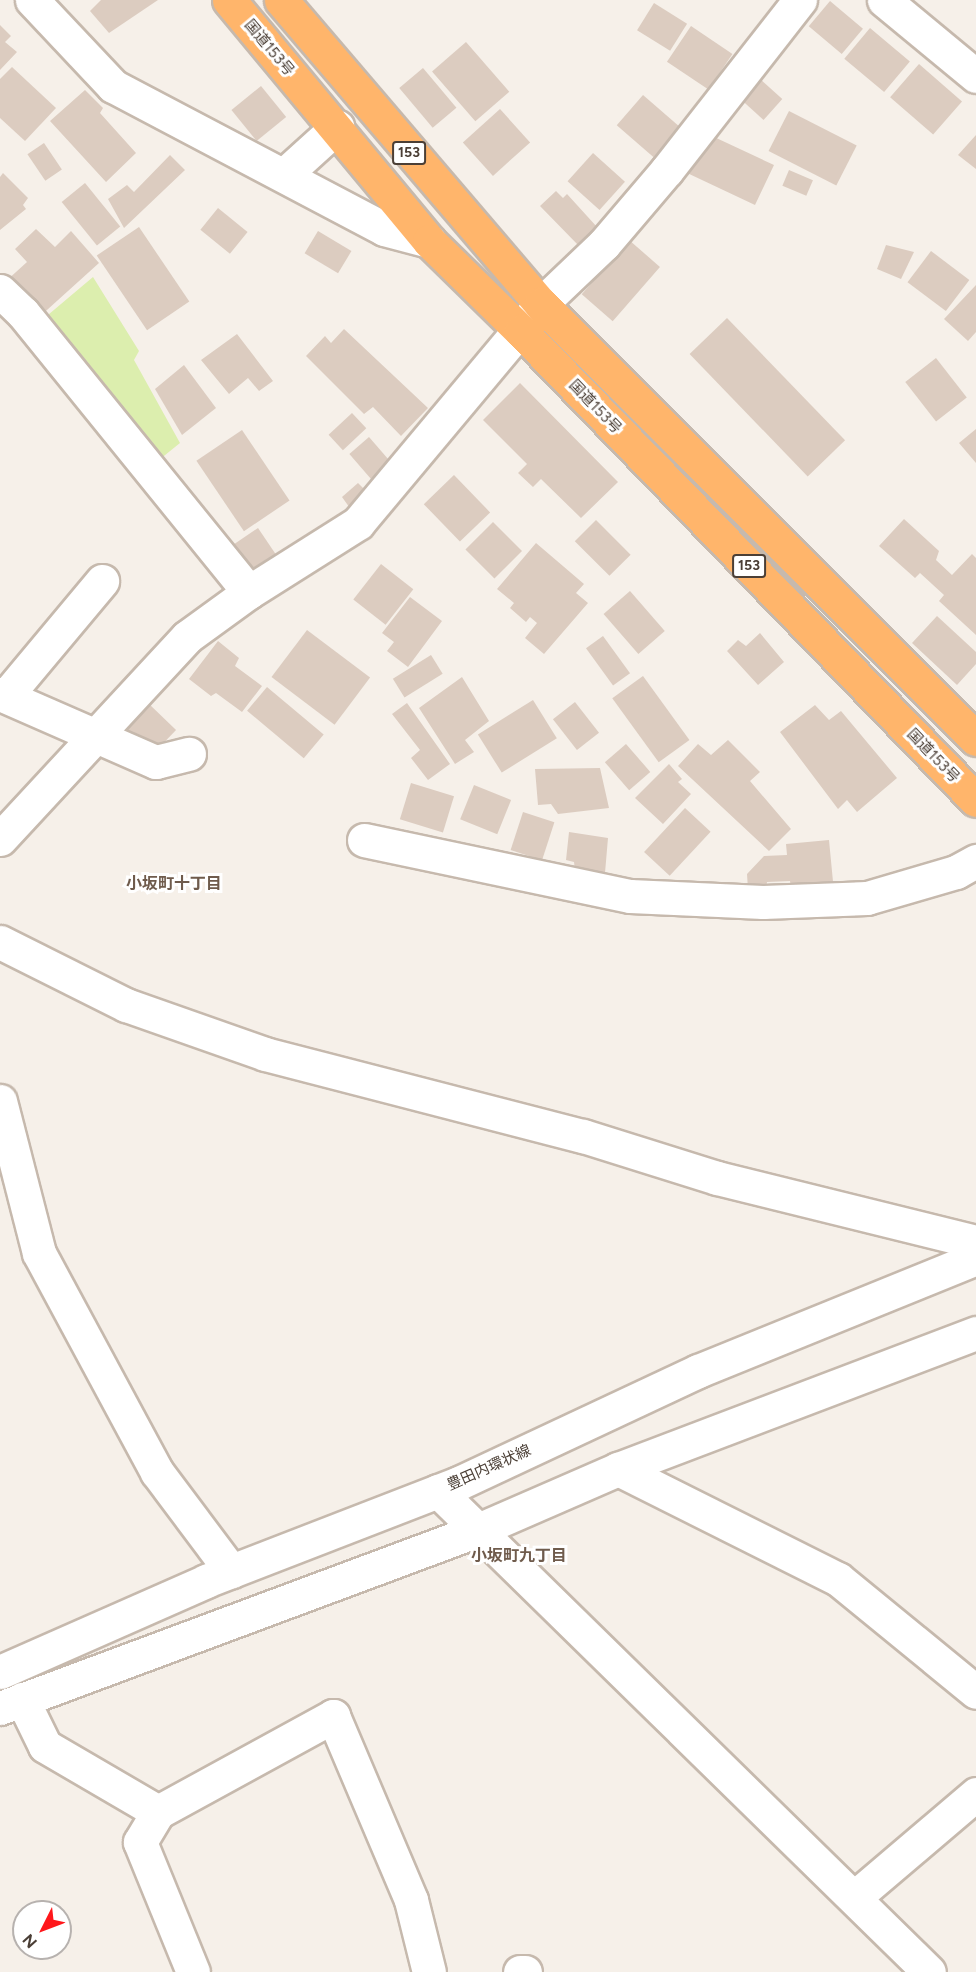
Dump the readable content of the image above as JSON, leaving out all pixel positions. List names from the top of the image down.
{
  "streets": {
    "highway": ["国道153号", "153"],
    "street": ["豊田内環状線"]
  },
  "districts": ["小坂町十丁目", "小坂町九丁目"],
  "north": "bottom left"
}
